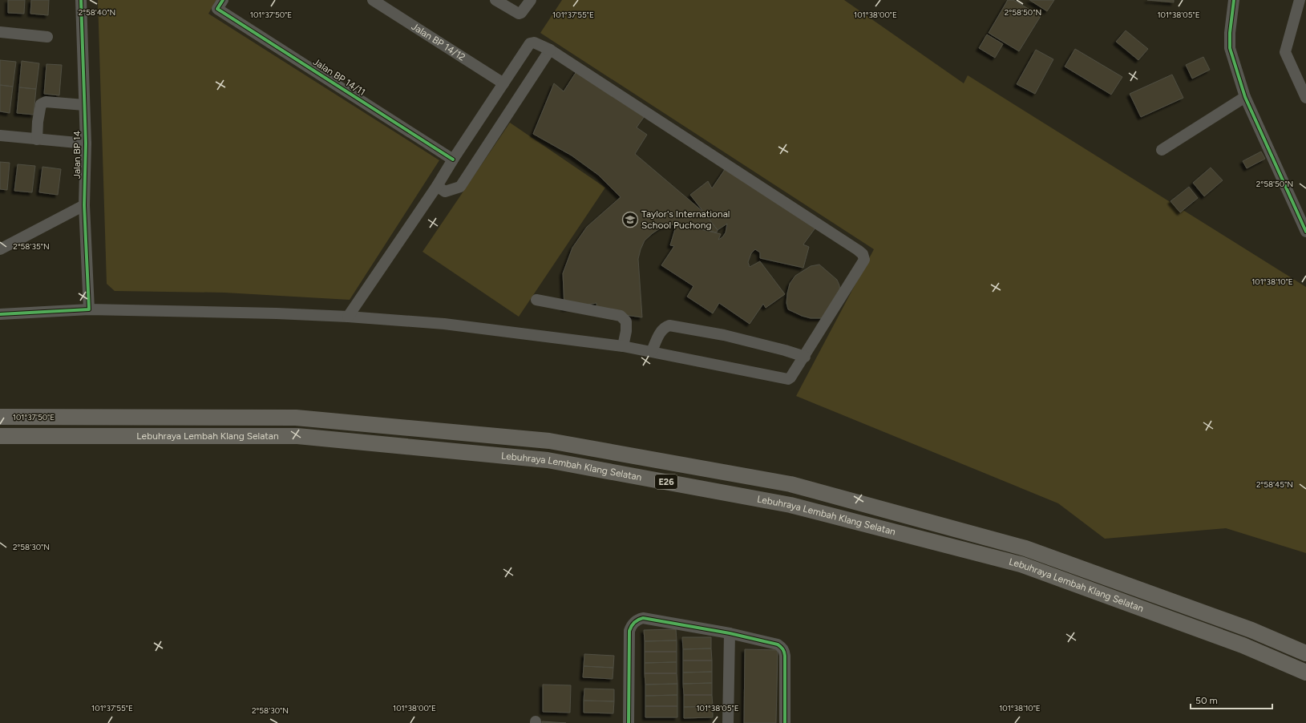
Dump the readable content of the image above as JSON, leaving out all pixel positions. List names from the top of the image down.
{
  "streets": {
    "highway": ["Lebuhraya Lembah Klang Selatan", "E26"],
    "street": ["Jalan BP 14/12", "Jalan BP 14/11", "Jalan BP 14"]
  },
  "places": {
    "school or university": ["Taylor's International School Puchong"]
  },
  "scale_bar": "50 m",
  "coordinates": [
    "2°58'40\"N",
    "2°58'50\"N",
    "101°37'55\"E",
    "101°38'00\"E",
    "101°38'05\"E",
    "101°37'50\"E",
    "2°58'35\"N",
    "101°38'10\"E",
    "2°58'45\"N",
    "2°58'30\"N"
  ]
}
